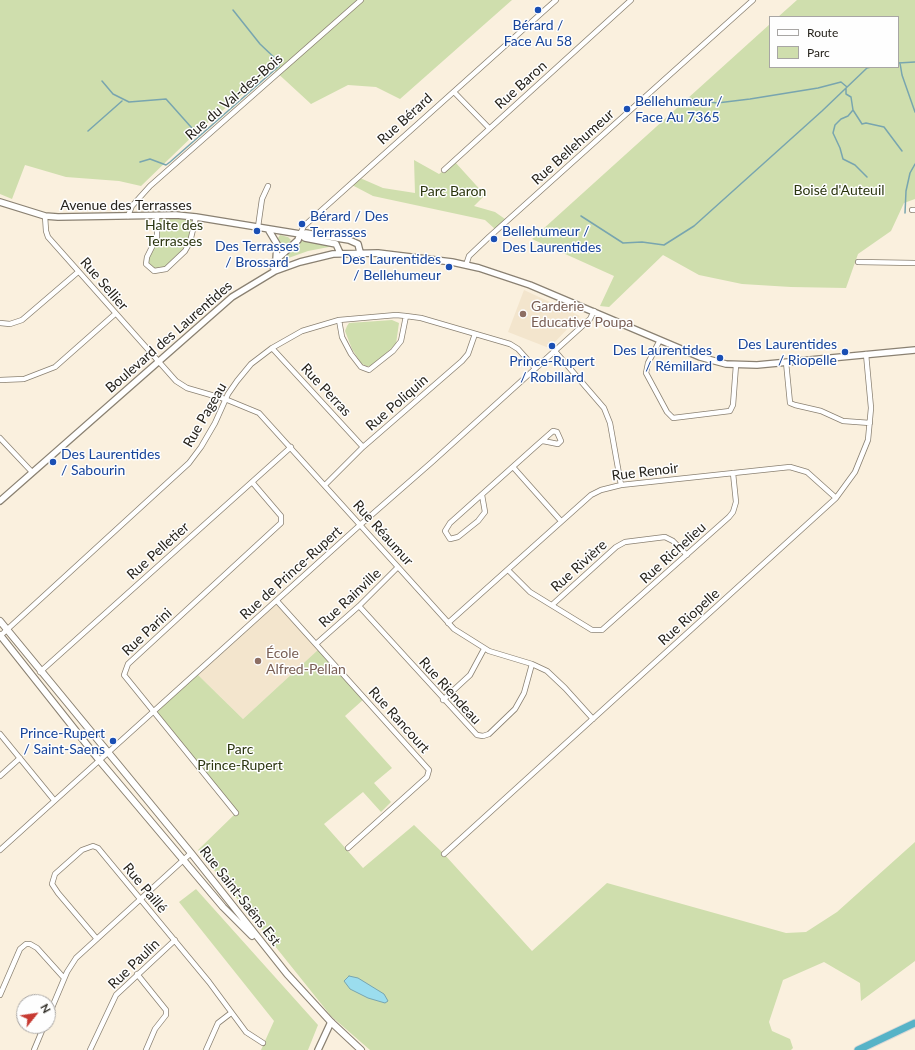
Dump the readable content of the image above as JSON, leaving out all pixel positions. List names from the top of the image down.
{
  "streets": {
    "main road": ["Rue Saint-Saëns Est"],
    "street": [
      "Rue Baron",
      "Rue du Val-des-Bois",
      "Rue Bérard",
      "Rue Bellehumeur",
      "Avenue des Terrasses",
      "Rue Sellier",
      "Boulevard des Laurentides",
      "Rue Perras",
      "Rue Poliquin",
      "Rue Pageau",
      "Rue Renoir",
      "Rue Réaumur",
      "Rue Pelletier",
      "Rue Richelieu",
      "Rue Rivière",
      "Rue de Prince-Rupert",
      "Rue Rainville",
      "Rue Riopelle",
      "Rue Parini",
      "Rue Riendeau",
      "Rue Rancourt",
      "Rue Paillé",
      "Rue Paulin"
    ]
  },
  "crossings": [
    ["Rue du Val-des-Bois", "Avenue des Terrasses"],
    ["Rue Bérard", "Avenue des Terrasses"],
    ["Rue Bellehumeur", "Boulevard des Laurentides"],
    ["Avenue des Terrasses", "Rue Sellier"],
    ["Avenue des Terrasses", "Boulevard des Laurentides"],
    ["Rue Sellier", "Boulevard des Laurentides"],
    ["Rue Sellier", "Rue Réaumur"],
    ["Boulevard des Laurentides", "Rue Réaumur"],
    ["Boulevard des Laurentides", "Rue de Prince-Rupert"],
    ["Boulevard des Laurentides", "Rue Riopelle"],
    ["Rue Perras", "Rue Poliquin"],
    ["Rue Perras", "Rue Pageau"],
    ["Rue Poliquin", "Rue Pageau"],
    ["Rue Poliquin", "Rue Réaumur"],
    ["Rue Pageau", "Rue Réaumur"],
    ["Rue Pageau", "Rue de Prince-Rupert"],
    ["Rue Pageau", "Rue Saint-Saëns Est"],
    ["Rue Renoir", "Rue Réaumur"],
    ["Rue Renoir", "Rue Richelieu"],
    ["Rue Renoir", "Rue Riopelle"],
    ["Rue Réaumur", "Rue Pelletier"],
    ["Rue Réaumur", "Rue de Prince-Rupert"],
    ["Rue Réaumur", "Rue Rainville"],
    ["Rue Réaumur", "Rue Riopelle"],
    ["Rue Réaumur", "Rue Riendeau"],
    ["Rue Pelletier", "Rue Parini"],
    ["Rue Pelletier", "Rue Saint-Saëns Est"],
    ["Rue Richelieu", "Rue Rivière"],
    ["Rue de Prince-Rupert", "Rue Parini"],
    ["Rue de Prince-Rupert", "Rue Rancourt"],
    ["Rue de Prince-Rupert", "Rue Saint-Saëns Est"],
    ["Rue Rainville", "Rue Riendeau"],
    ["Rue Rainville", "Rue Rancourt"],
    ["Rue Paillé", "Rue Paulin"]
  ],
  "parks": [
    "Boisé d'Auteuil",
    "Parc Baron",
    "Halte des Terrasses",
    "Parc Prince-Rupert"
  ],
  "places": [
    "Bérard / Face Au 58",
    "Bellehumeur / Face Au 7365",
    "Bérard / Des Terrasses",
    "Des Terrasses / Brossard",
    "Bellehumeur / Des Laurentides",
    "Des Laurentides / Bellehumeur",
    "Garderie Educative Poupa",
    "Prince-Rupert / Robillard",
    "Des Laurentides / Riopelle",
    "Des Laurentides / Rémillard",
    "Des Laurentides / Sabourin",
    "École Alfred-Pellan",
    "Prince-Rupert / Saint-Saens"
  ],
  "legend": ["Route", "Parc"],
  "north": "top right"
}
